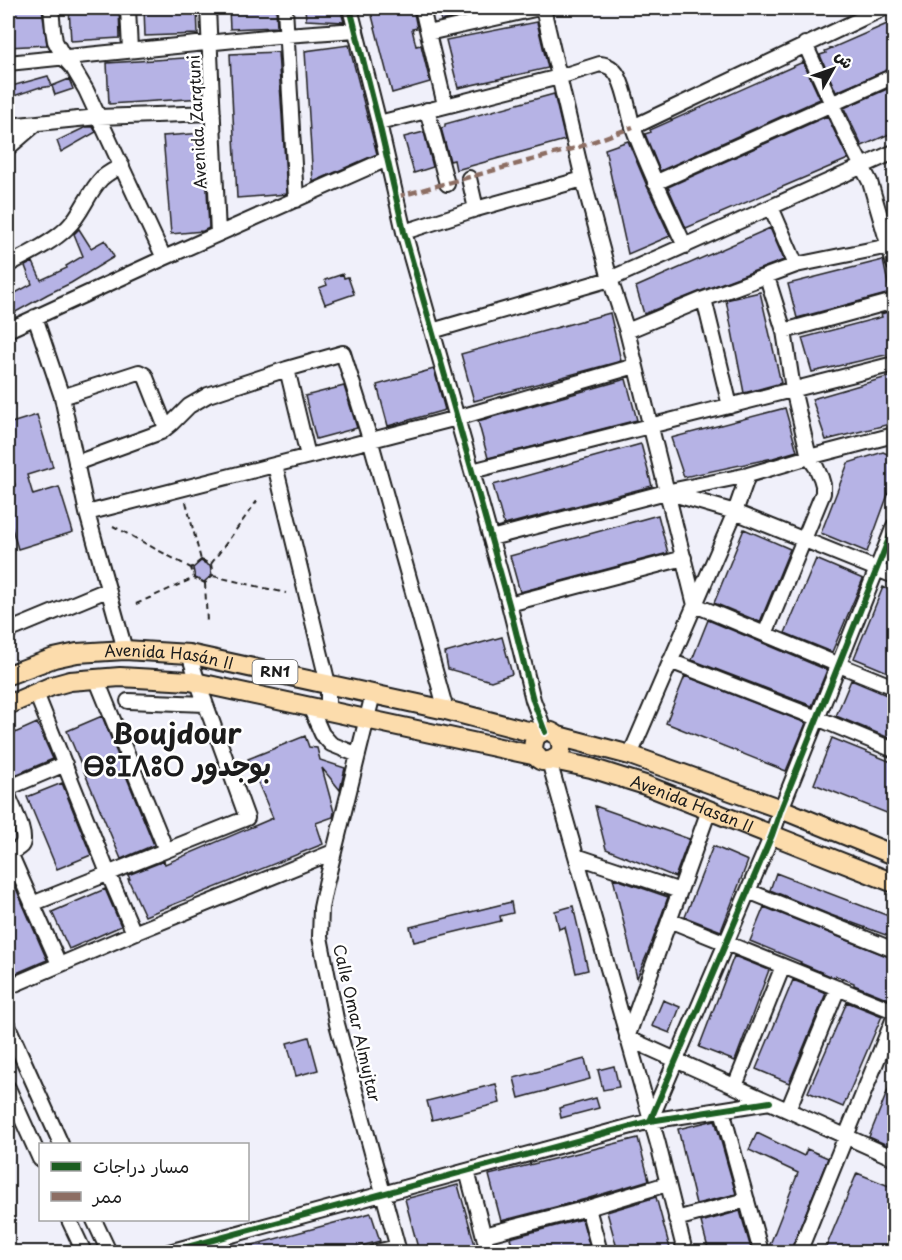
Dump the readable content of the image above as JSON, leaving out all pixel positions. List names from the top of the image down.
{
  "streets": {
    "main road": ["Avenida Hasán II", "RN1"],
    "street": ["Avenida Zarqtuni", "Calle Omar Almujtar"]
  },
  "crossings": [
    ["Avenida Hasán II", "Calle Omar Almujtar"]
  ],
  "districts": ["Boujdour ⴱⵓⵊⴷⵓⵔ بوجدور"],
  "legend": ["مسار دراجات", "ممر"],
  "north": "top right"
}
